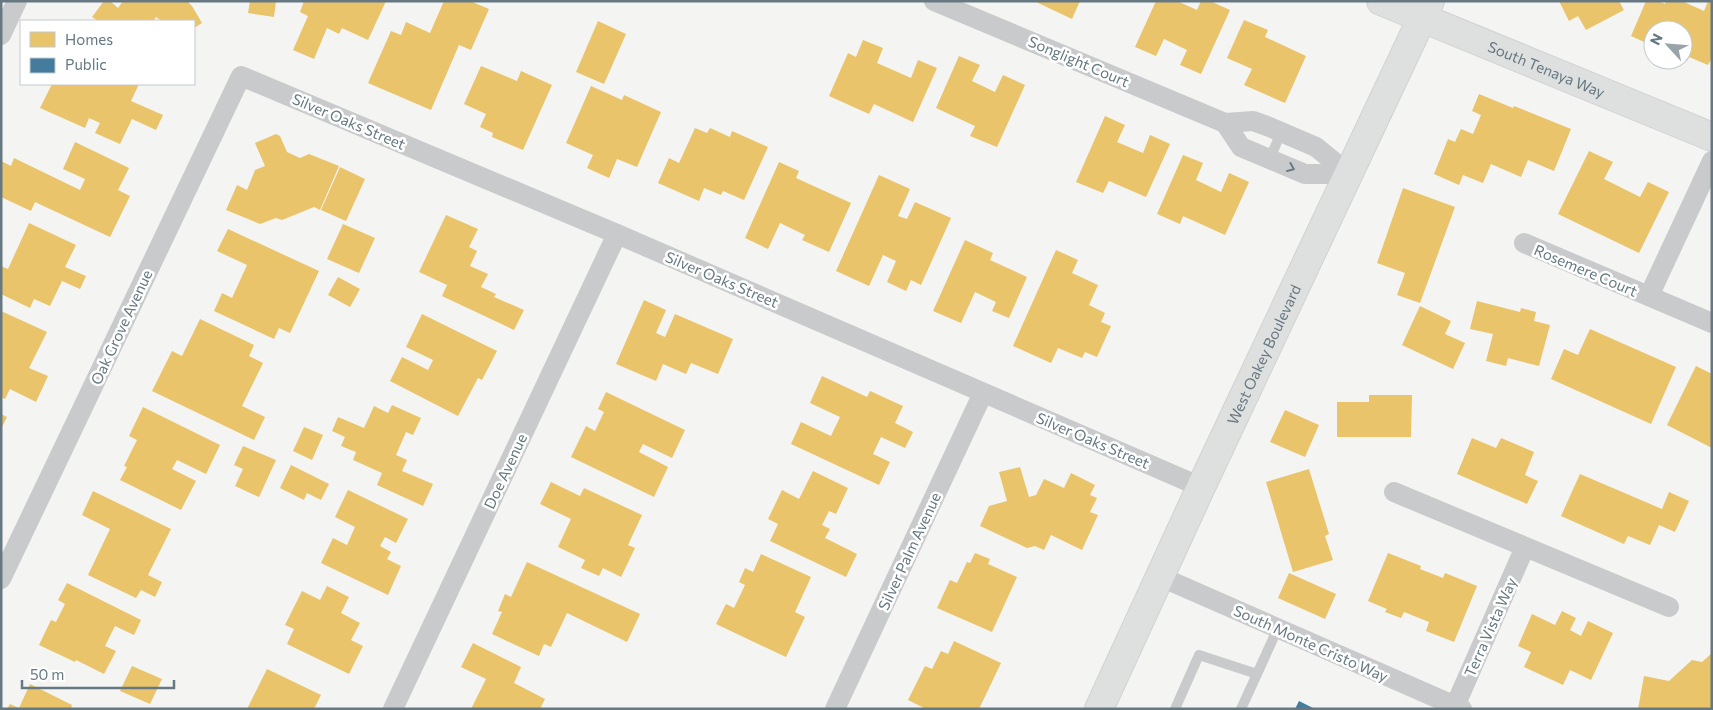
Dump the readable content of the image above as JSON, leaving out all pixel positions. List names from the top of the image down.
{
  "streets": {
    "main road": ["South Tenaya Way", "West Oakey Boulevard"],
    "street": [
      "Songlight Court",
      "Silver Oaks Street",
      "Rosemere Court",
      "Oak Grove Avenue",
      "Doe Avenue",
      "Silver Palm Avenue",
      "Terra Vista Way",
      "South Monte Cristo Way"
    ]
  },
  "crossings": [
    ["Songlight Court", "West Oakey Boulevard"],
    ["South Tenaya Way", "West Oakey Boulevard"],
    ["Silver Oaks Street", "Oak Grove Avenue"],
    ["Silver Oaks Street", "West Oakey Boulevard"],
    ["Silver Oaks Street", "Doe Avenue"],
    ["Silver Oaks Street", "Silver Palm Avenue"],
    ["West Oakey Boulevard", "South Monte Cristo Way"],
    ["Terra Vista Way", "South Monte Cristo Way"]
  ],
  "legend": ["Homes", "Public"],
  "scale_bar": "50 m",
  "north": "top left"
}
